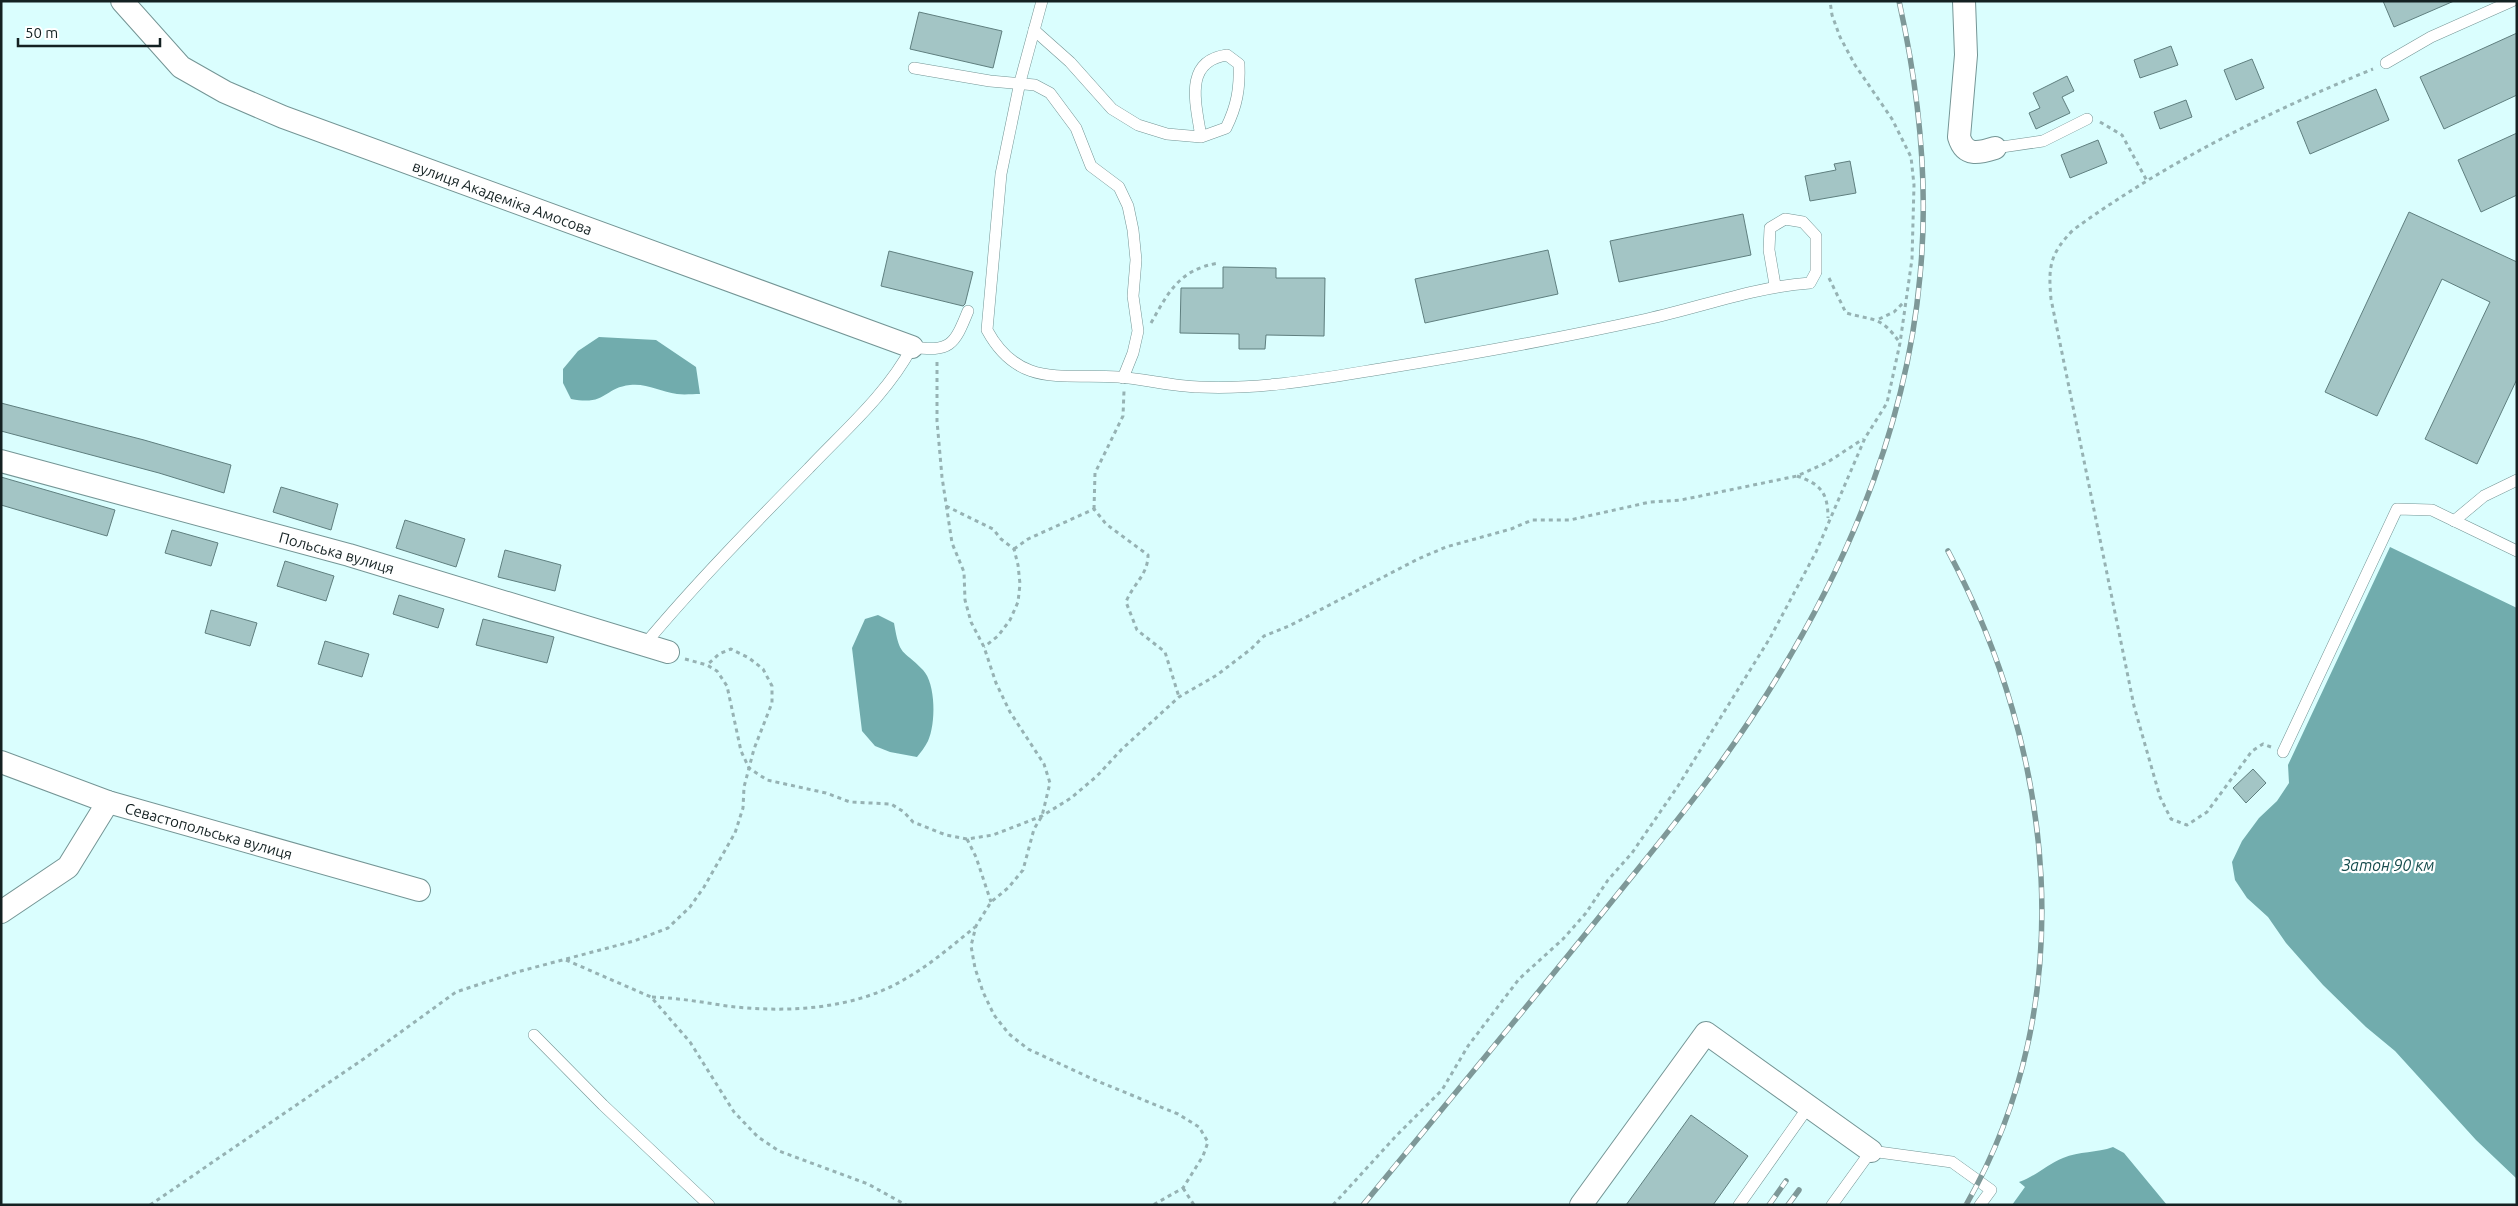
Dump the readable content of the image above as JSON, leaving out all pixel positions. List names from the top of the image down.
{
  "streets": {
    "street": ["вулиця Академіка Амосова", "Польська вулиця", "Севастопольська вулиця"]
  },
  "water": ["Затон 90 км"],
  "scale_bar": "50 m"
}
